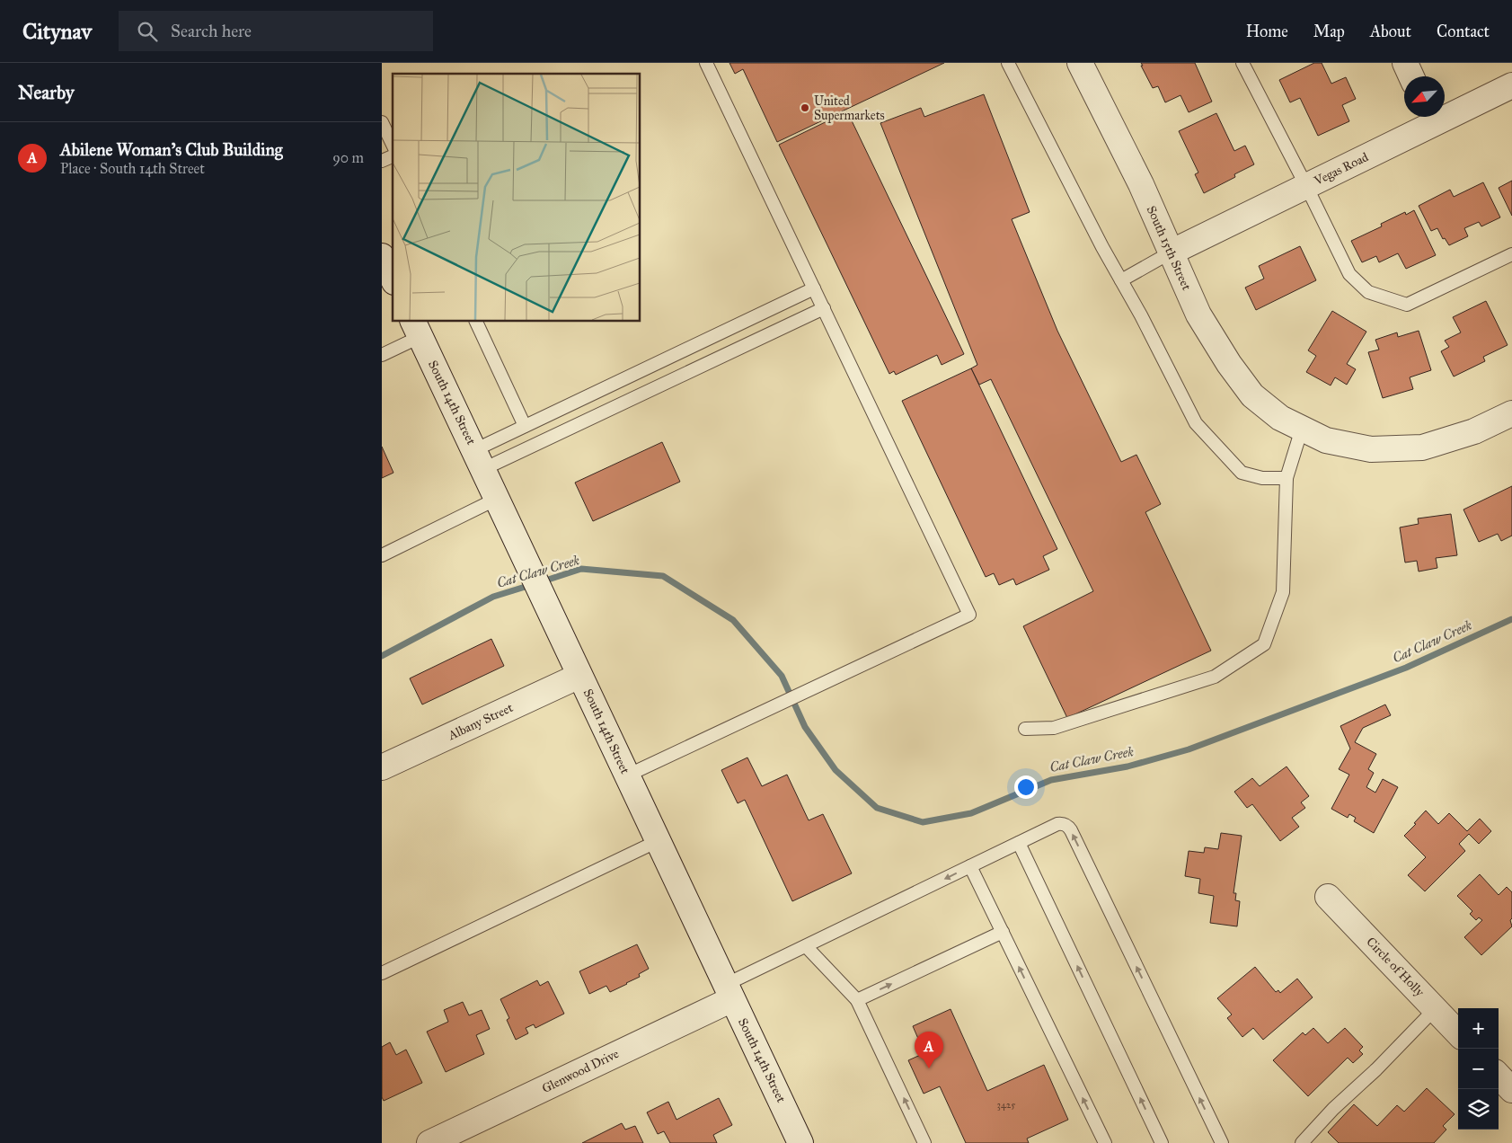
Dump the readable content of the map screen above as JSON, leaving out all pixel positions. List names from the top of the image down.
{
  "streets": {
    "street": [
      "Vegas Road",
      "South 15th Street",
      "South 14th Street",
      "Albany Street",
      "Circle of Holly",
      "Glenwood Drive"
    ]
  },
  "crossings": [
    ["Vegas Road", "South 15th Street"],
    ["South 14th Street", "Albany Street"],
    ["South 14th Street", "Glenwood Drive"]
  ],
  "water": ["Cat Claw Creek"],
  "places": ["United Supermarkets"],
  "house_numbers": ["3425"],
  "north": "bottom left",
  "page": {
    "header": "Citynav",
    "search": "Search here",
    "nav": [
      "Home",
      "Map",
      "About",
      "Contact"
    ],
    "heading": "Nearby",
    "list": [
      {
        "mark": "A",
        "name": "Abilene Woman's Club Building",
        "note": "Place · South 14th Street",
        "value": "90 m"
      }
    ],
    "map_buttons": ["+", "−"],
    "pins": "A"
  }
}
